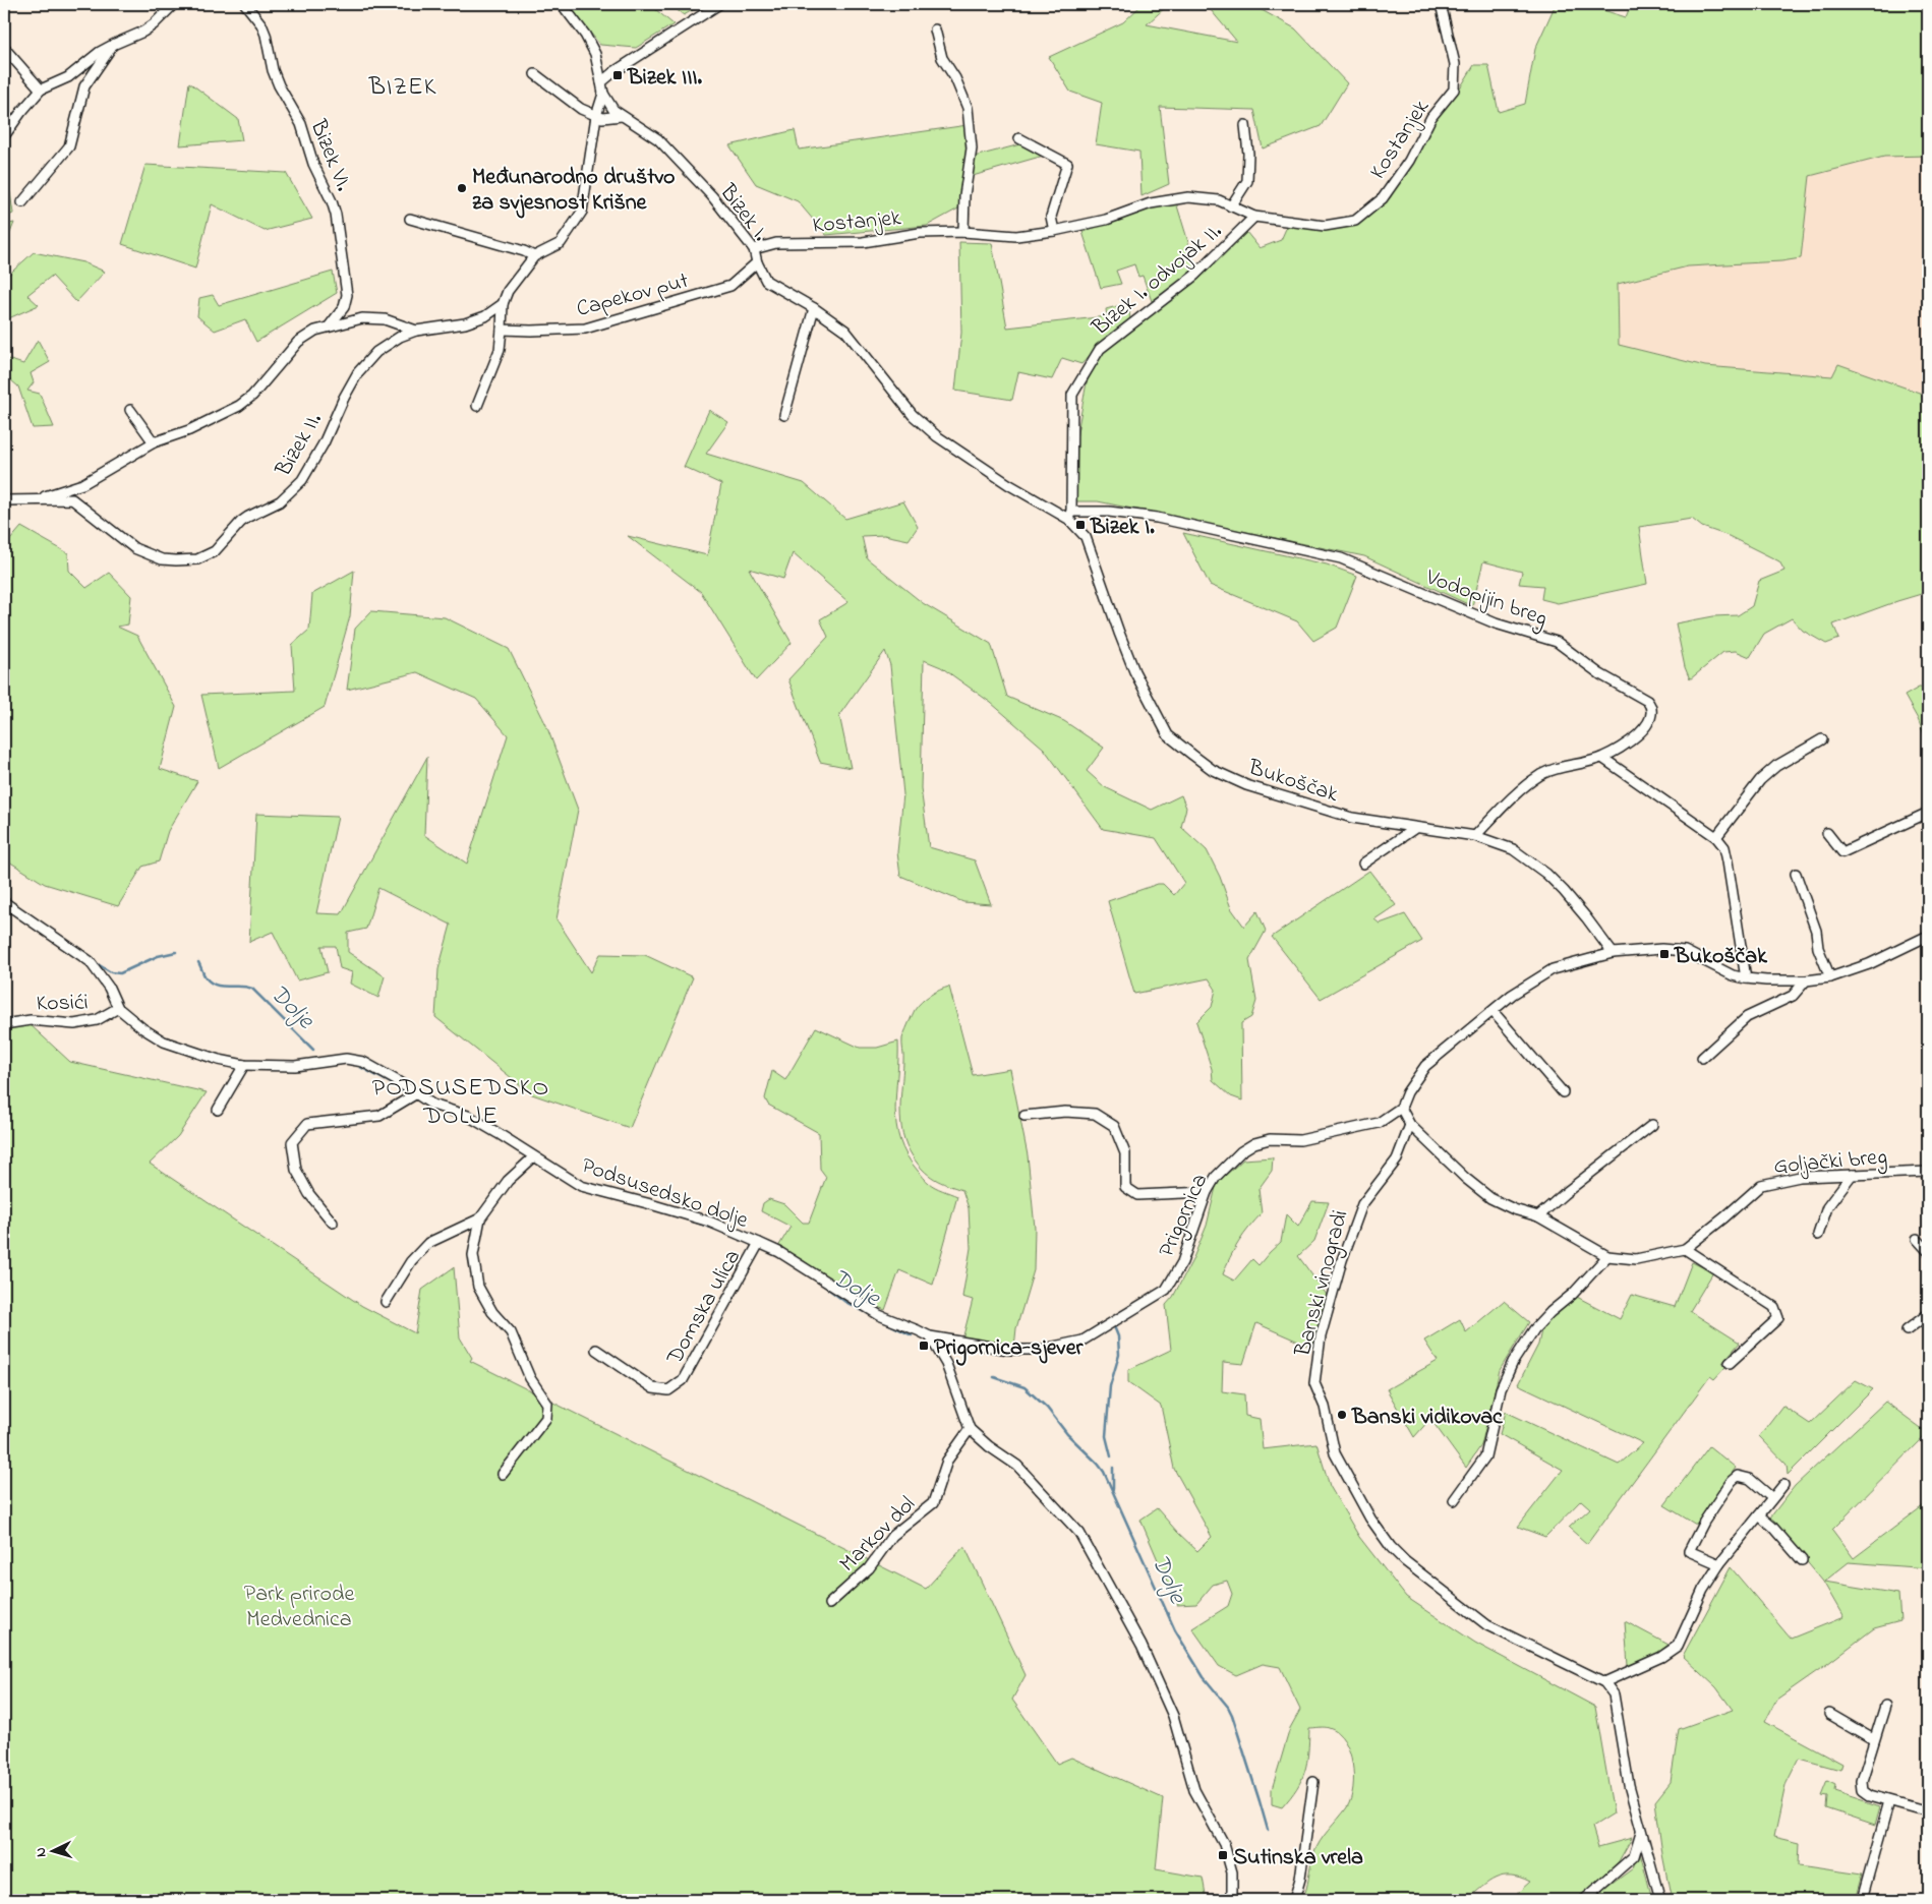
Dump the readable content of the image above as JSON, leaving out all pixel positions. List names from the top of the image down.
{
  "streets": {
    "street": [
      "Kostanjek",
      "Bizek VI.",
      "Bizek I.",
      "Bizek I. odvojak II.",
      "Capekov put",
      "Bizek II.",
      "Vodopijin breg",
      "Bukoščak",
      "Kosići",
      "Goljački breg",
      "Podsusedsko dolje",
      "Prigornica",
      "Banski vinogradi",
      "Domska ulica",
      "Markov dol"
    ]
  },
  "crossings": [
    ["Kostanjek", "Bizek I."],
    ["Kostanjek", "Bizek I. odvojak II."],
    ["Bizek I.", "Bizek I. odvojak II."],
    ["Bizek I.", "Capekov put"],
    ["Bizek I.", "Bizek II."],
    ["Bizek I.", "Vodopijin breg"],
    ["Bizek I.", "Bukoščak"],
    ["Bizek I. odvojak II.", "Vodopijin breg"],
    ["Bizek I. odvojak II.", "Bukoščak"],
    ["Vodopijin breg", "Bukoščak"],
    ["Kosići", "Podsusedsko dolje"],
    ["Goljački breg", "Banski vinogradi"],
    ["Podsusedsko dolje", "Prigornica"],
    ["Podsusedsko dolje", "Domska ulica"]
  ],
  "districts": ["BIZEK", "PODSUSEDSKO DOLJE"],
  "water": ["Dolje"],
  "parks": ["Park prirode Medvednica"],
  "places": {
    "transit": [
      "Bizek III.",
      "Bizek I.",
      "Bukoščak",
      "Prigornica-sjever",
      "Sutinska vrela"
    ],
    "other": ["Međunarodno društvo za svjesnost Krišne", "Banski vidikovac"]
  },
  "north": "left"
}
